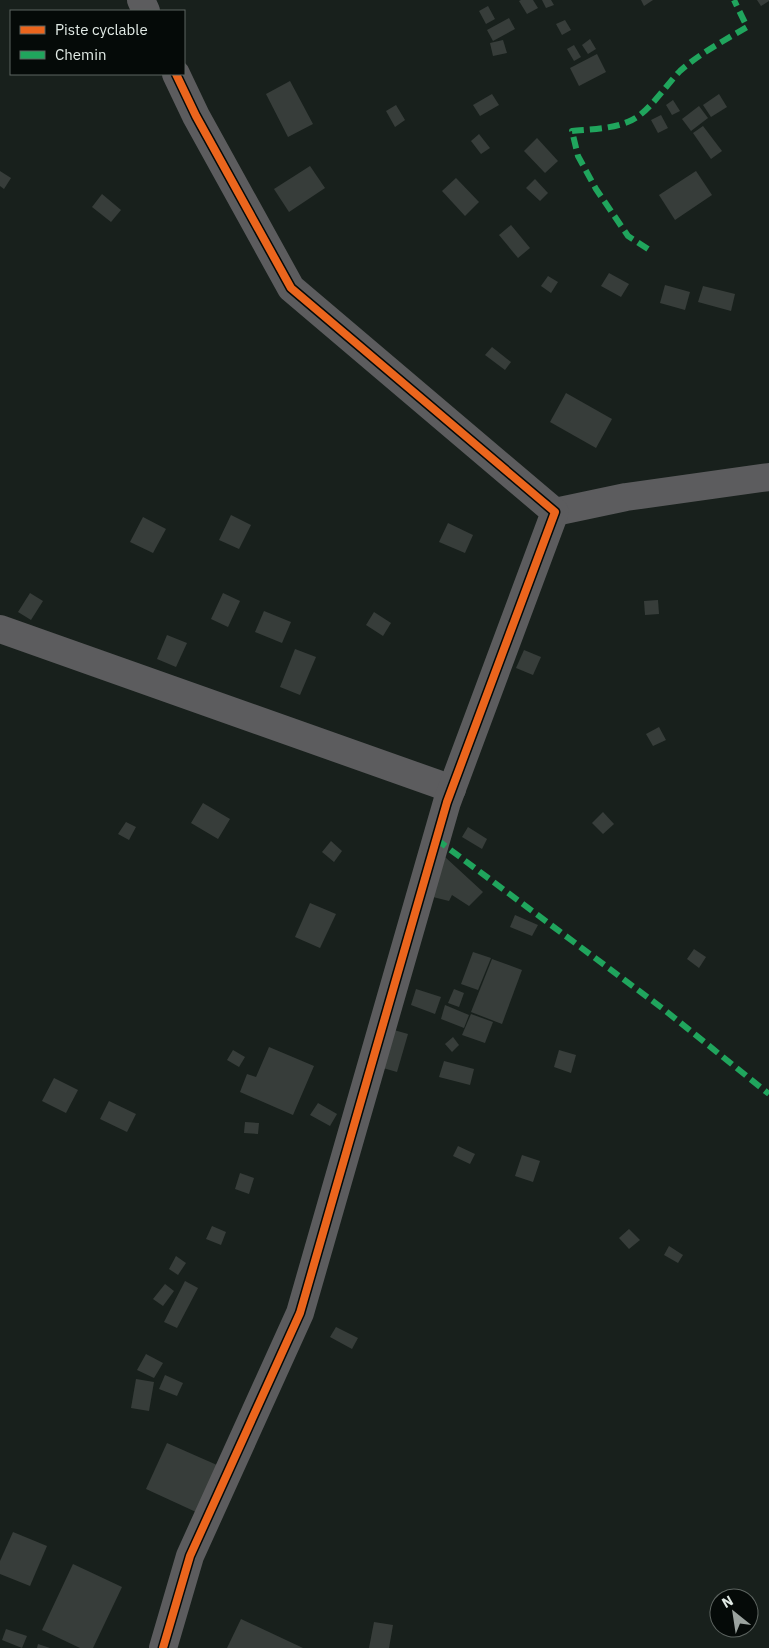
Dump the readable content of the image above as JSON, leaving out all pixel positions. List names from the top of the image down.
{
  "legend": ["Piste cyclable", "Chemin"],
  "north": "top left"
}
